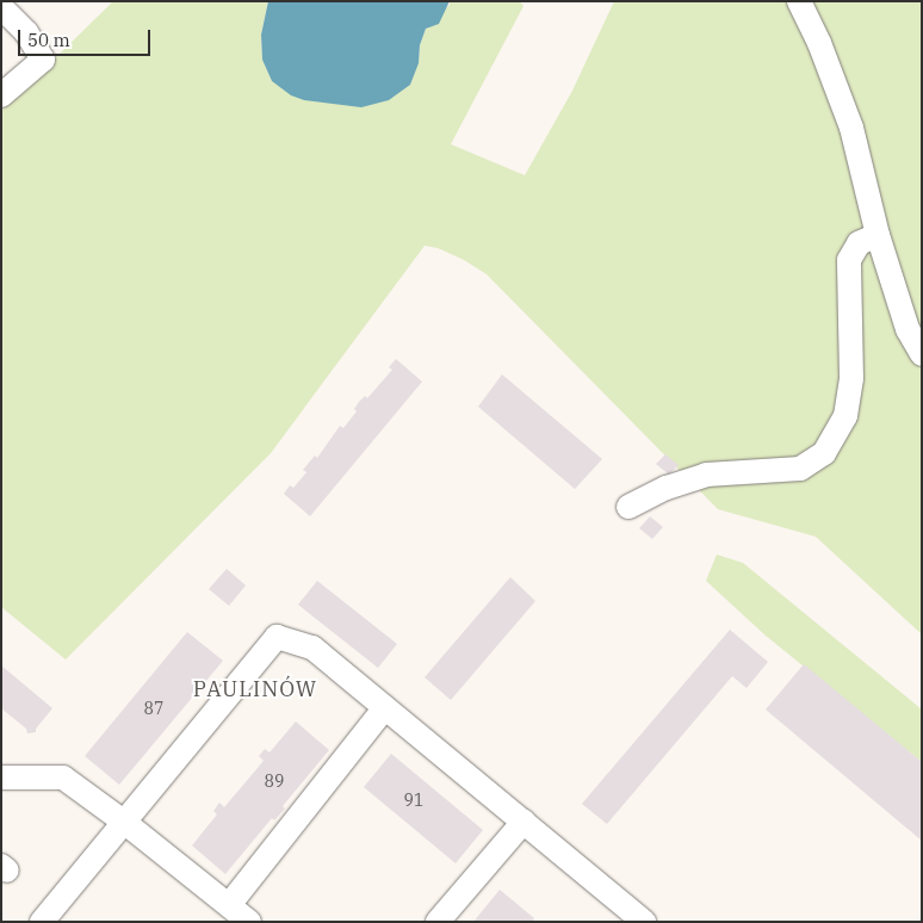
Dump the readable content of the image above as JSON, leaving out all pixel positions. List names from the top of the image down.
{
  "districts": ["PAULINÓW"],
  "house_numbers": ["87", "89", "91"],
  "scale_bar": "50 m"
}
